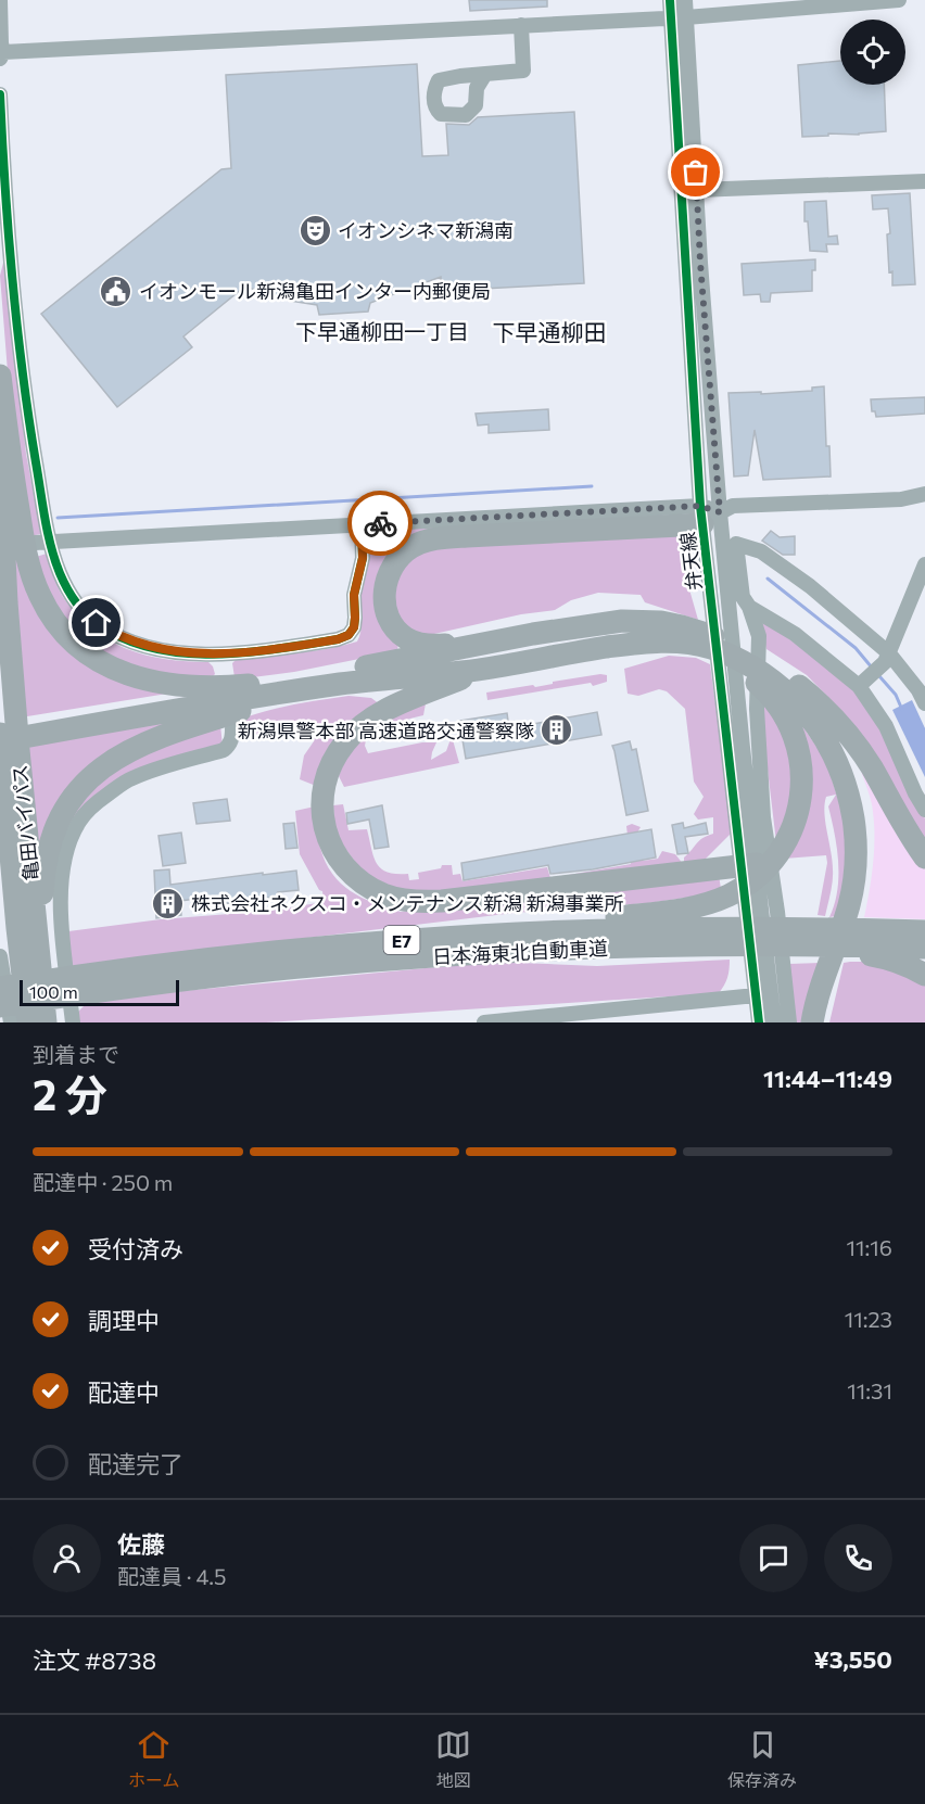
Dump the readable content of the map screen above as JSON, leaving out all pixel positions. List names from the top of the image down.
{
  "streets": {
    "highway": ["亀田バイパス", "E7", "日本海東北自動車道"],
    "street": ["弁天線"]
  },
  "districts": ["下早通柳田一丁目", "下早通柳田"],
  "places": {
    "theatre": ["イオンシネマ新潟南"],
    "public building": ["イオンモール新潟亀田インター内郵便局"],
    "building": ["新潟県警本部 高速道路交通警察隊", "株式会社ネクスコ・メンテナンス新潟 新潟事業所"]
  },
  "scale_bar": "100 m",
  "page": {
    "scale": "100 m",
    "heading": ["2 分", "到着まで", "11:44–11:49"],
    "panel": [
      "佐藤",
      "配達員 · 4.5",
      "注文 #8738",
      "¥3,550"
    ],
    "bar": "配達中 · 250 m",
    "list": [
      ["受付済み", "11:16"],
      ["調理中", "11:23"],
      ["配達中", "11:31"],
      "配達完了"
    ],
    "tabs": ["ホーム", "地図", "保存済み"]
  }
}
